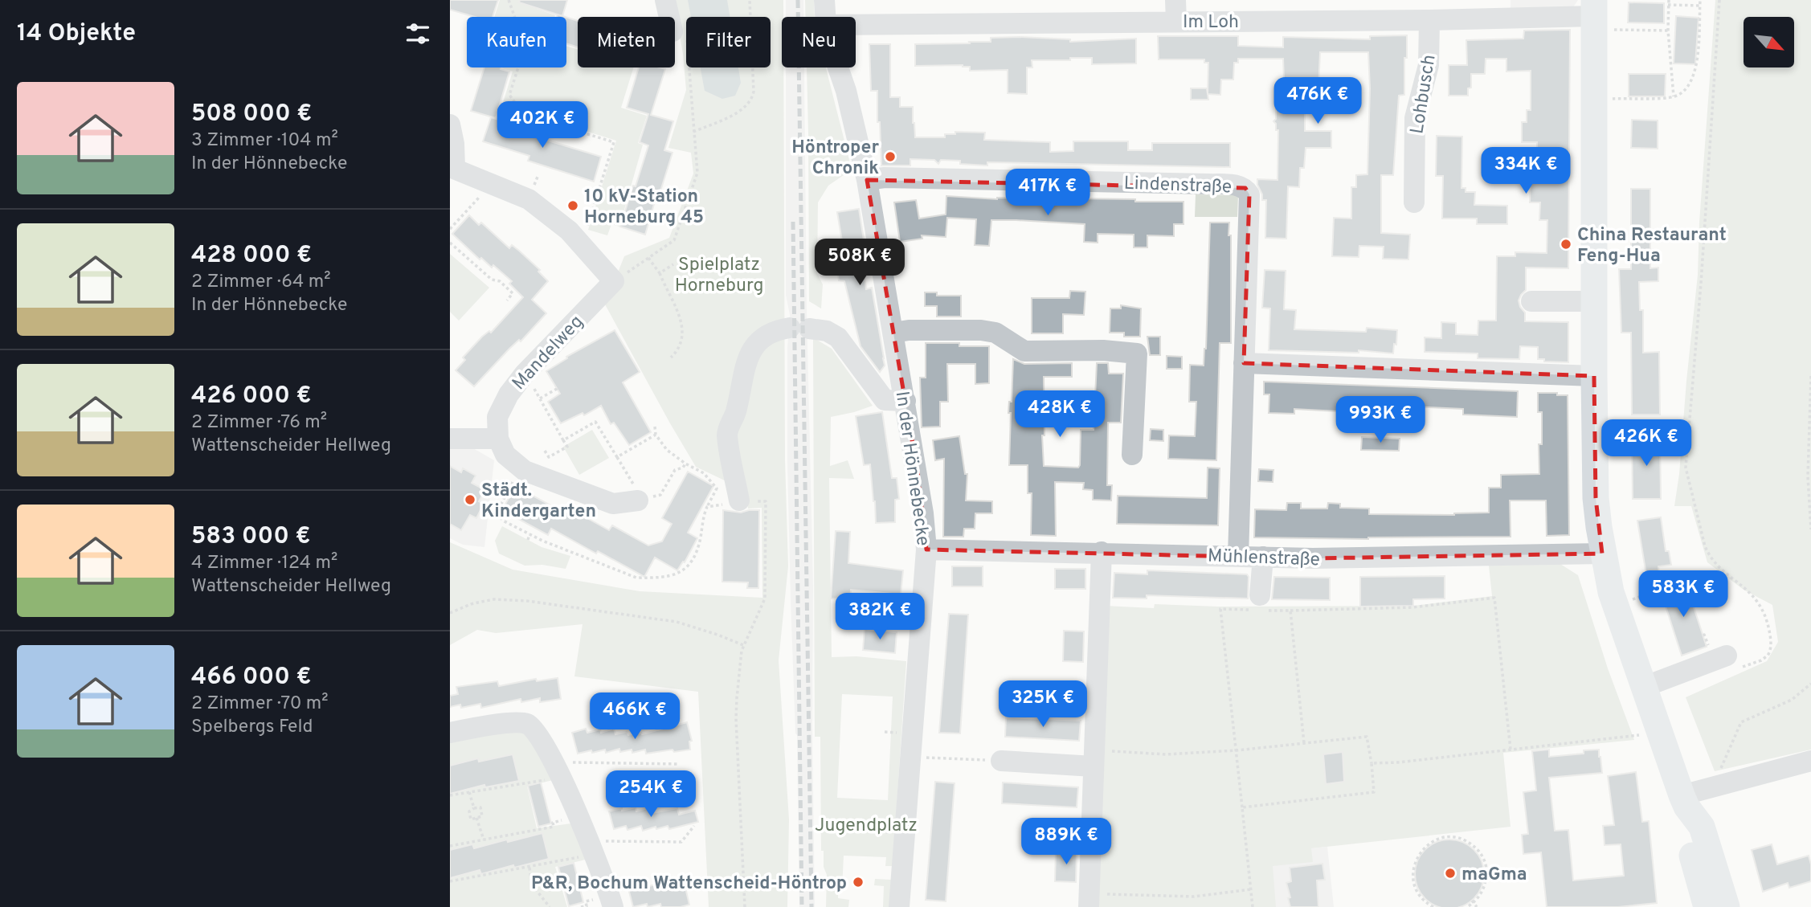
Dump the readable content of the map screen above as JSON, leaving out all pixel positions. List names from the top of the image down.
{
  "streets": {
    "street": [
      "Im Loh",
      "Lohbusch",
      "Lindenstraße",
      "Mandelweg",
      "In der Hönnebecke",
      "Mühlenstraße"
    ]
  },
  "crossings": [
    ["Im Loh", "Lohbusch"],
    ["Lindenstraße", "In der Hönnebecke"],
    ["Lindenstraße", "Mühlenstraße"],
    ["In der Hönnebecke", "Mühlenstraße"]
  ],
  "parks": ["Spielplatz Horneburg", "Jugendplatz"],
  "places": [
    "Höntroper Chronik",
    "10 kV-Station Horneburg 45",
    "China Restaurant Feng-Hua",
    "Städt. Kindergarten",
    "maGma",
    "P&R, Bochum Wattenscheid-Höntrop"
  ],
  "north": "bottom right",
  "page": {
    "heading": "14 Objekte",
    "chip": [
      "Kaufen",
      "Mieten",
      "Filter",
      "Neu"
    ],
    "list": [
      {
        "name": "508 000 €",
        "note": "3 Zimmer · 104 m² · In der Hönnebecke"
      },
      {
        "name": "428 000 €",
        "note": "2 Zimmer · 64 m² · In der Hönnebecke"
      },
      {
        "name": "426 000 €",
        "note": "2 Zimmer · 76 m² · Wattenscheider Hellweg"
      },
      {
        "name": "583 000 €",
        "note": "4 Zimmer · 124 m² · Wattenscheider Hellweg"
      },
      {
        "name": "466 000 €",
        "note": "2 Zimmer · 70 m² · Spelbergs Feld"
      }
    ],
    "price": [
      "476K €",
      "402K €",
      "334K €",
      "417K €",
      "508K €",
      "428K €",
      "993K €",
      "426K €",
      "583K €",
      "382K €",
      "325K €",
      "466K €",
      "254K €",
      "889K €"
    ]
  }
}
